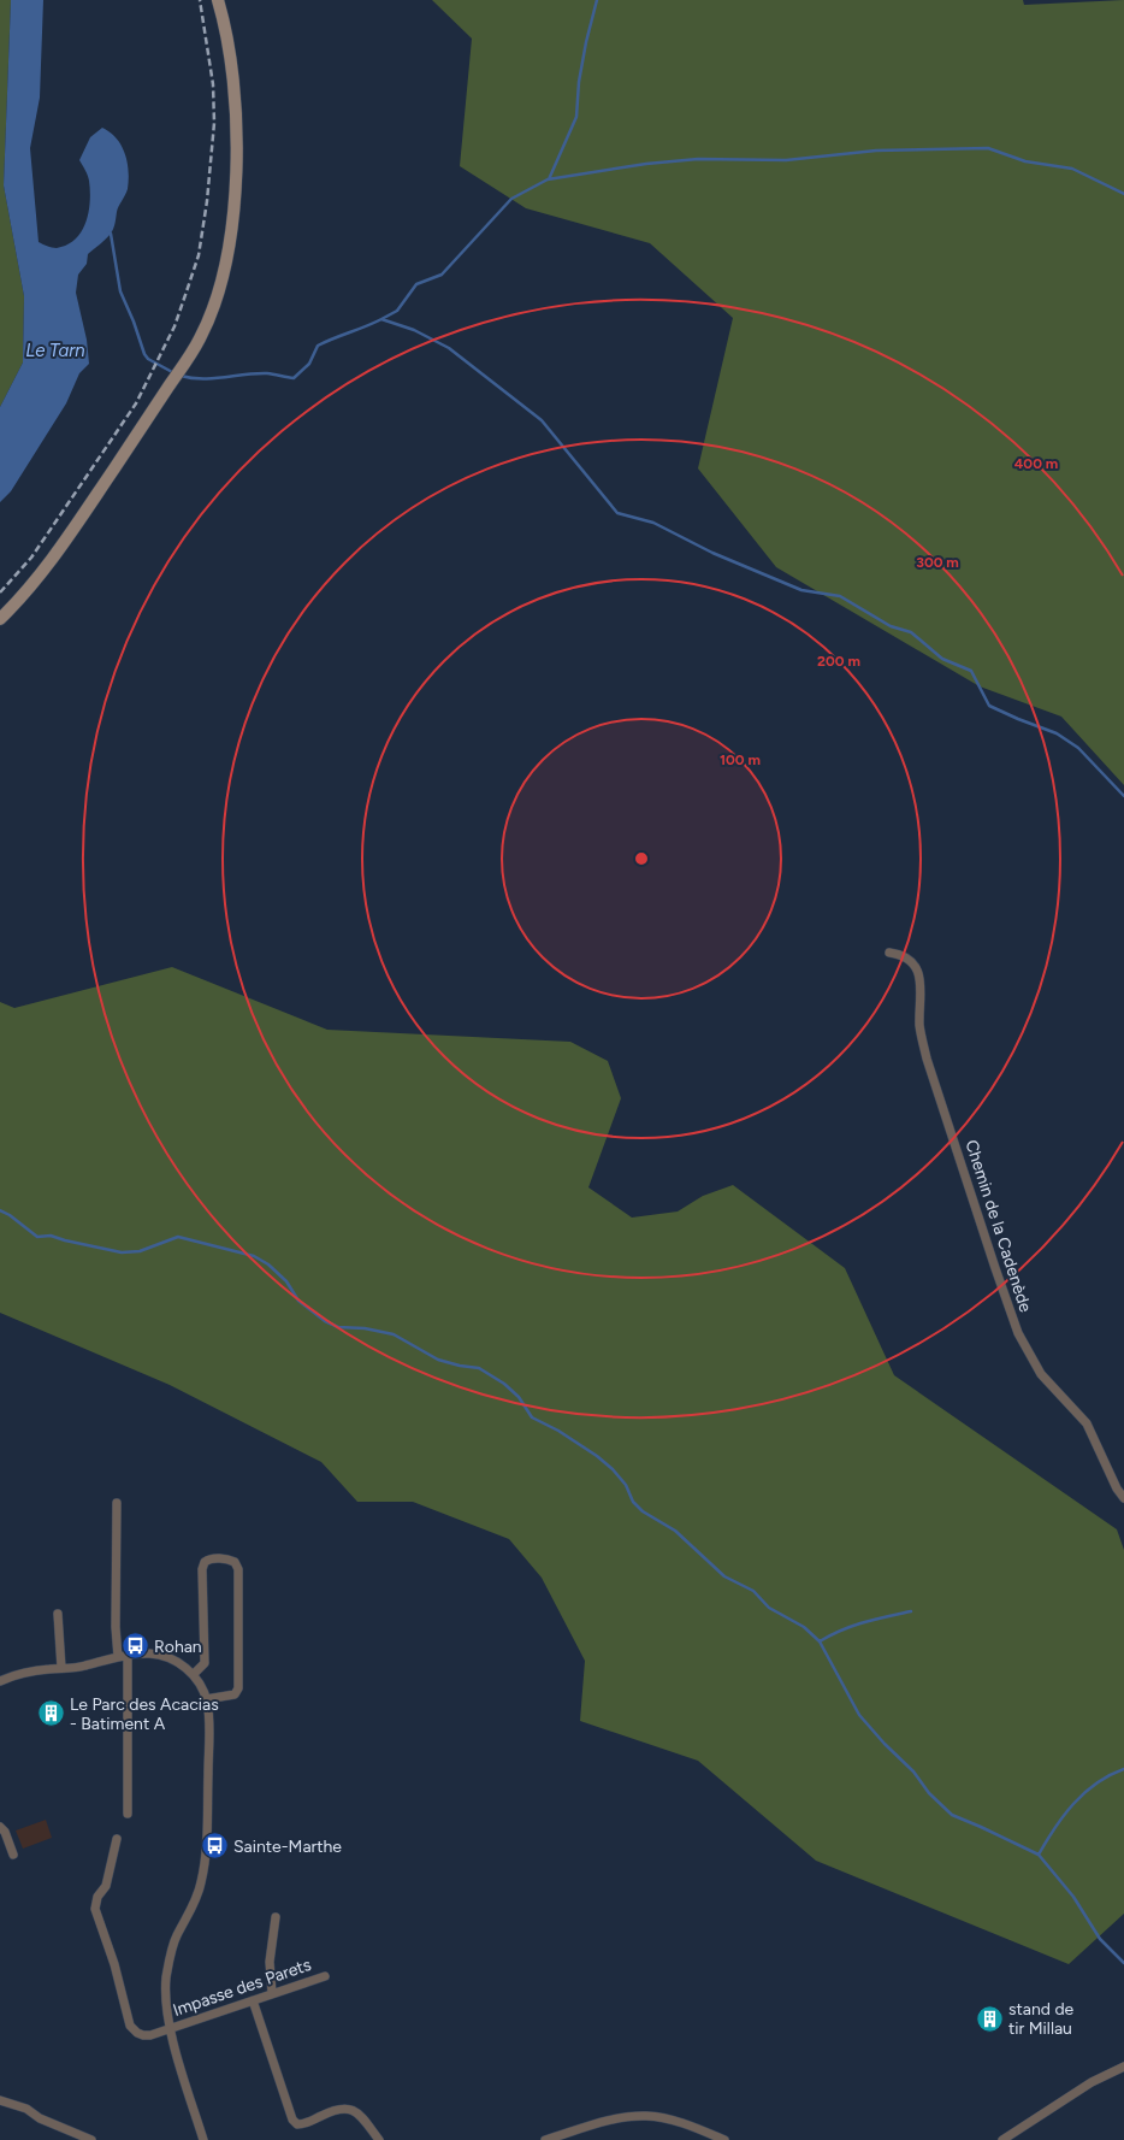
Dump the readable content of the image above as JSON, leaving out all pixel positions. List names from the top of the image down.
{
  "streets": {
    "street": ["Chemin de la Cadenède", "Impasse des Parets"]
  },
  "water": ["Le Tarn"],
  "places": {
    "bus stop": ["Rohan", "Sainte-Marthe"],
    "building": ["Le Parc des Acacias - Batiment A", "stand de tir Millau"]
  },
  "rings": [
    "400 m",
    "300 m",
    "200 m",
    "100 m"
  ]
}
